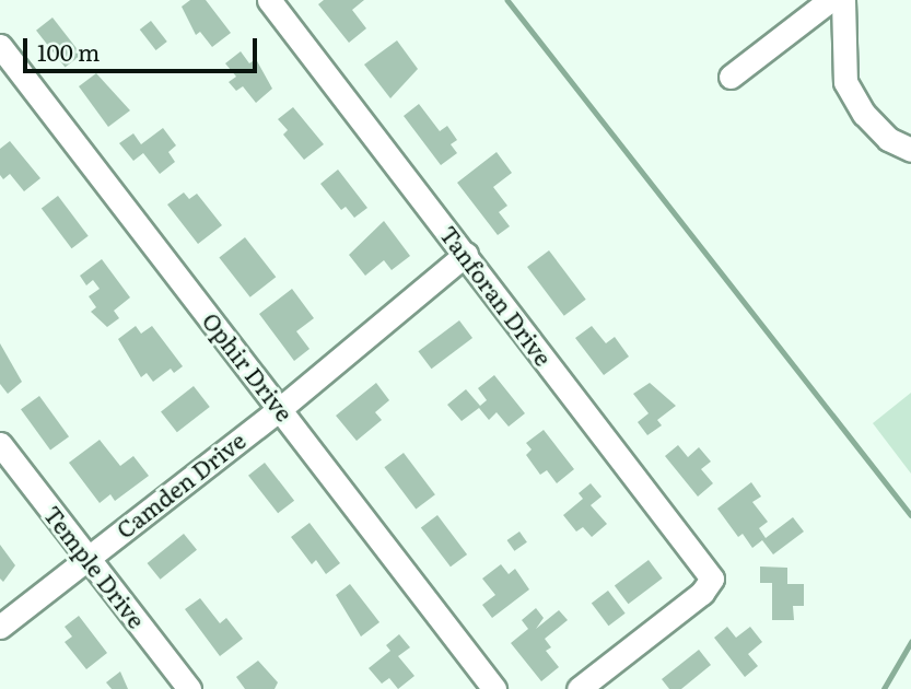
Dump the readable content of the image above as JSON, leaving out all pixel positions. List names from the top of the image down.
{
  "streets": {
    "street": [
      "Tanforan Drive",
      "Ophir Drive",
      "Camden Drive",
      "Temple Drive"
    ]
  },
  "crossings": [
    ["Tanforan Drive", "Camden Drive"],
    ["Ophir Drive", "Camden Drive"],
    ["Camden Drive", "Temple Drive"]
  ],
  "scale_bar": "100 m"
}
